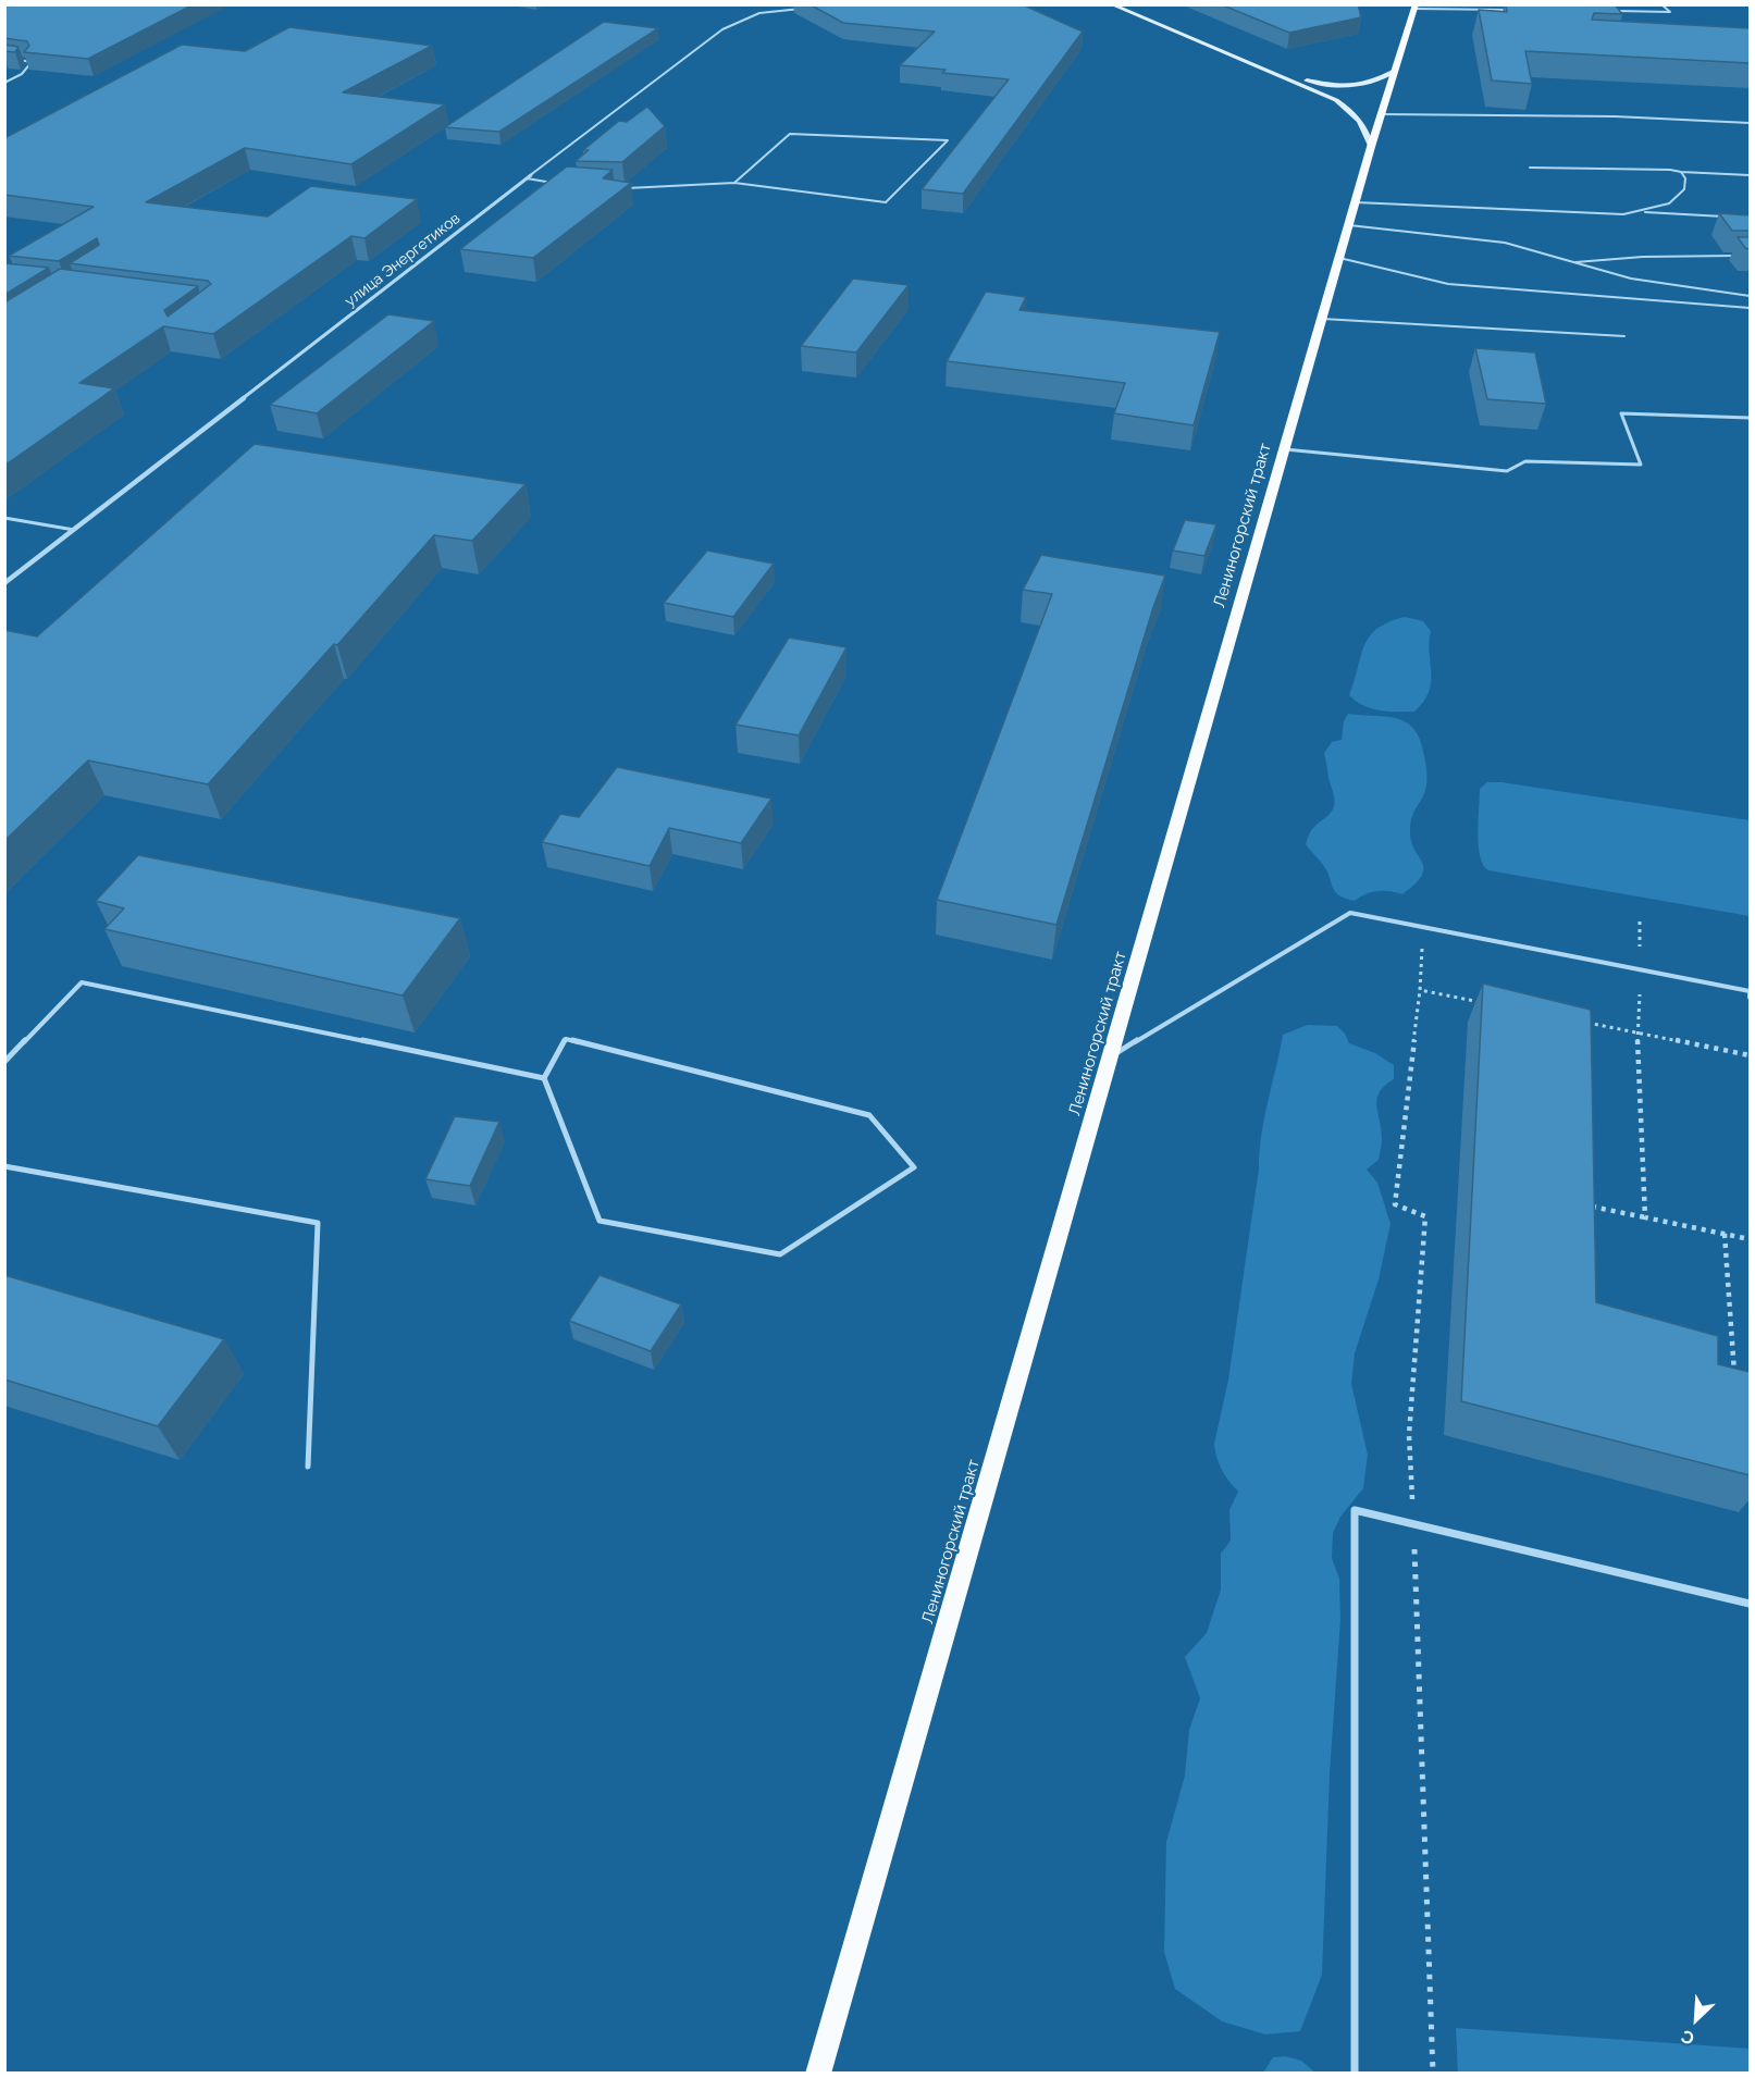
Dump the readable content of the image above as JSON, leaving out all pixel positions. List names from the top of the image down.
{
  "streets": {
    "main road": ["Лениногорский тракт"],
    "street": ["улица Энергетиков"]
  },
  "north": "bottom left"
}
